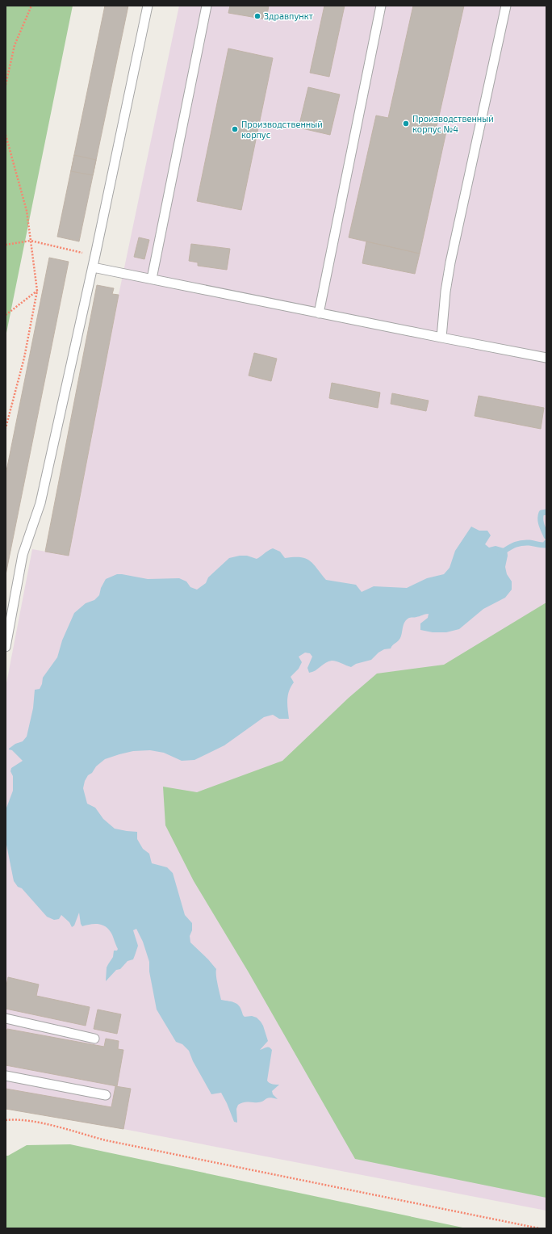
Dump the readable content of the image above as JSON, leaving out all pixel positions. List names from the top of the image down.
{
  "places": ["Здравпункт", "Производственный корпус №4", "Производственный корпус"]
}
